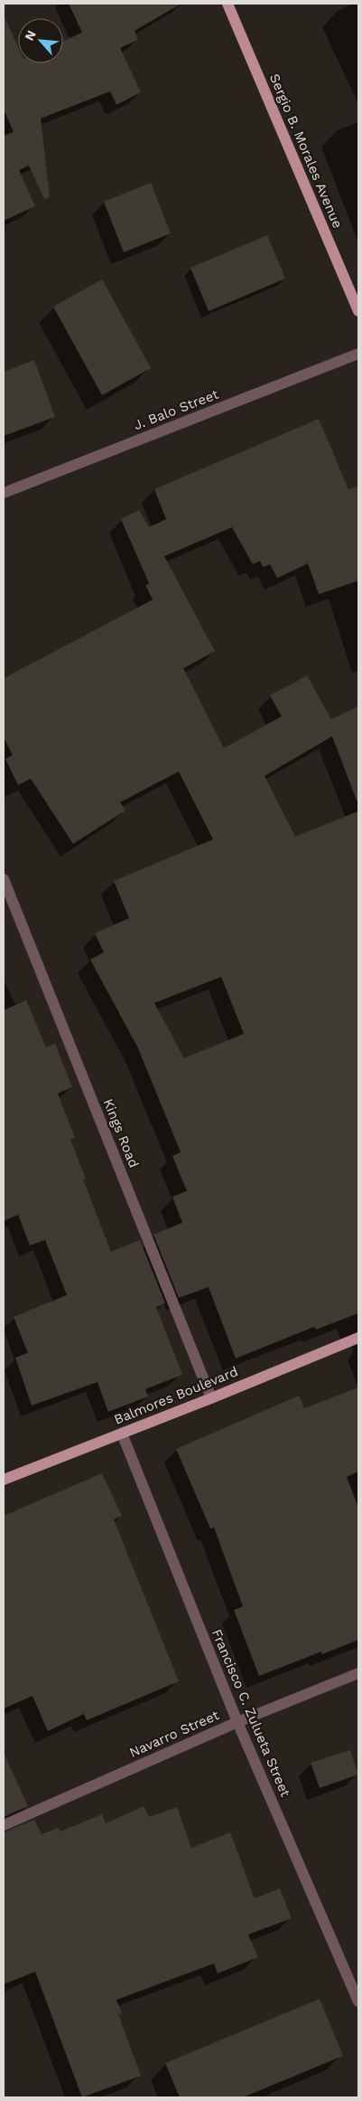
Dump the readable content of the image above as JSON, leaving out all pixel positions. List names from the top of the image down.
{
  "streets": {
    "main road": ["Sergio B. Morales Avenue", "Balmores Boulevard"],
    "street": [
      "J. Balo Street",
      "Kings Road",
      "Francisco C. Zulueta Street",
      "Navarro Street"
    ]
  },
  "crossings": [
    ["Kings Road", "Balmores Boulevard"],
    ["Balmores Boulevard", "Francisco C. Zulueta Street"],
    ["Francisco C. Zulueta Street", "Navarro Street"]
  ],
  "north": "top left"
}
